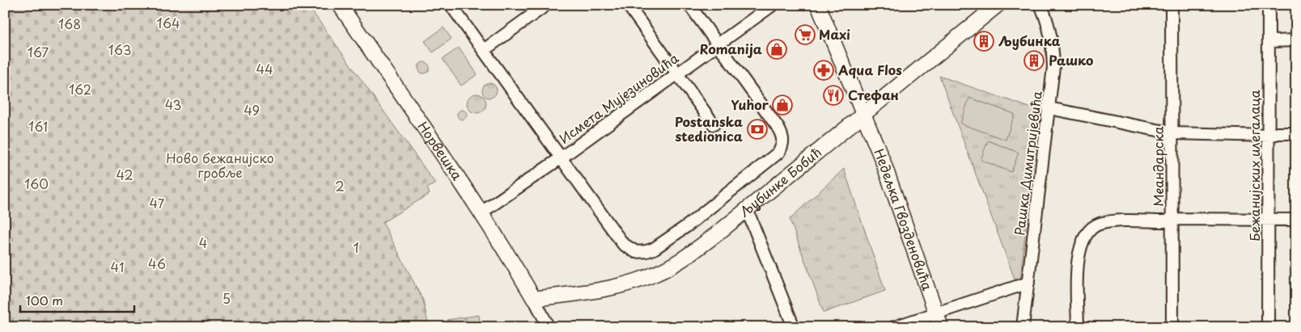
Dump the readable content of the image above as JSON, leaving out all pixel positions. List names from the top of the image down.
{
  "streets": {
    "main road": ["Норвешка", "Љубинке Бобић", "Недељка Гвозденовића"],
    "street": [
      "Исмета Мујезиновића",
      "Рашка Димитријевића",
      "Бежанијских илегалаца",
      "Меандарска"
    ]
  },
  "crossings": [
    ["Исмета Мујезиновића", "Норвешка"],
    ["Норвешка", "Љубинке Бобић"],
    ["Љубинке Бобић", "Недељка Гвозденовића"]
  ],
  "parks": [
    "164",
    "168",
    "163",
    "167",
    "44",
    "162",
    "43",
    "49",
    "161",
    "Ново бежанијско гробље",
    "42",
    "160",
    "2",
    "47",
    "4",
    "1",
    "46",
    "41",
    "5"
  ],
  "places": {
    "supermarket": ["Maxi"],
    "building": ["Љубинка", "Рашко"],
    "shop": ["Romanija", "Yuhor"],
    "pharmacy": ["Aqua Flos"],
    "restaurant": ["Стефан"],
    "bank": ["Postanska stedionica"]
  },
  "scale_bar": "100 m"
}
